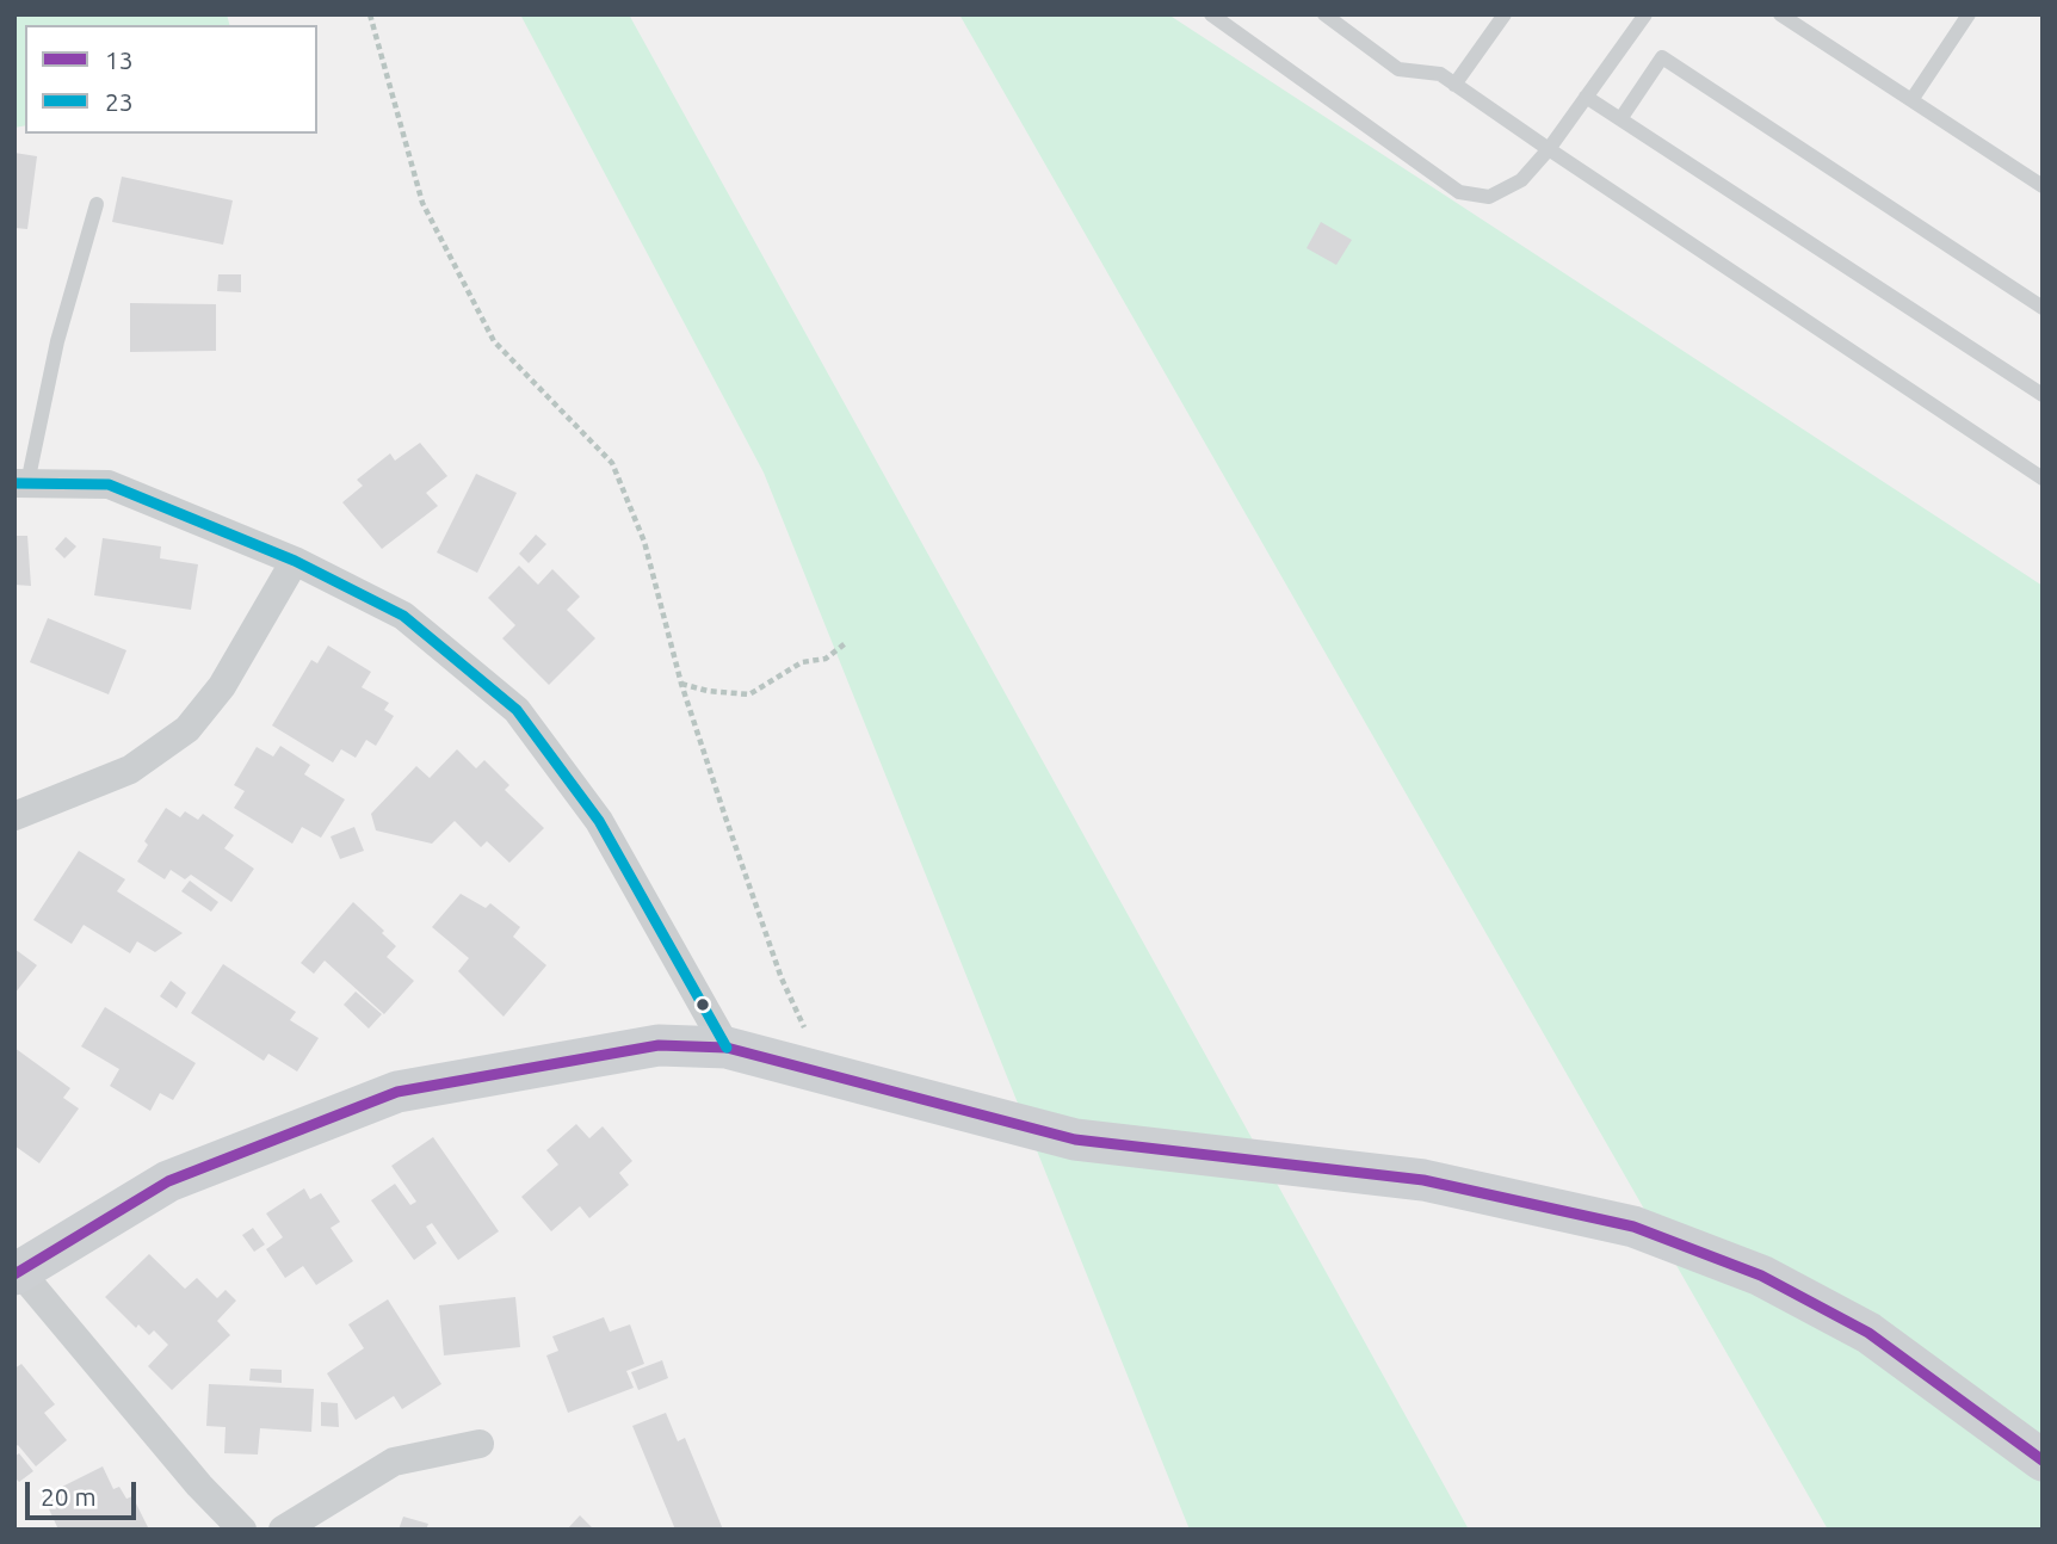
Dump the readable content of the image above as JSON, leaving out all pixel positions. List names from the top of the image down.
{
  "lines": ["transit line 23", "transit line 13"],
  "legend": ["13", "23"],
  "scale_bar": "20 m"
}
